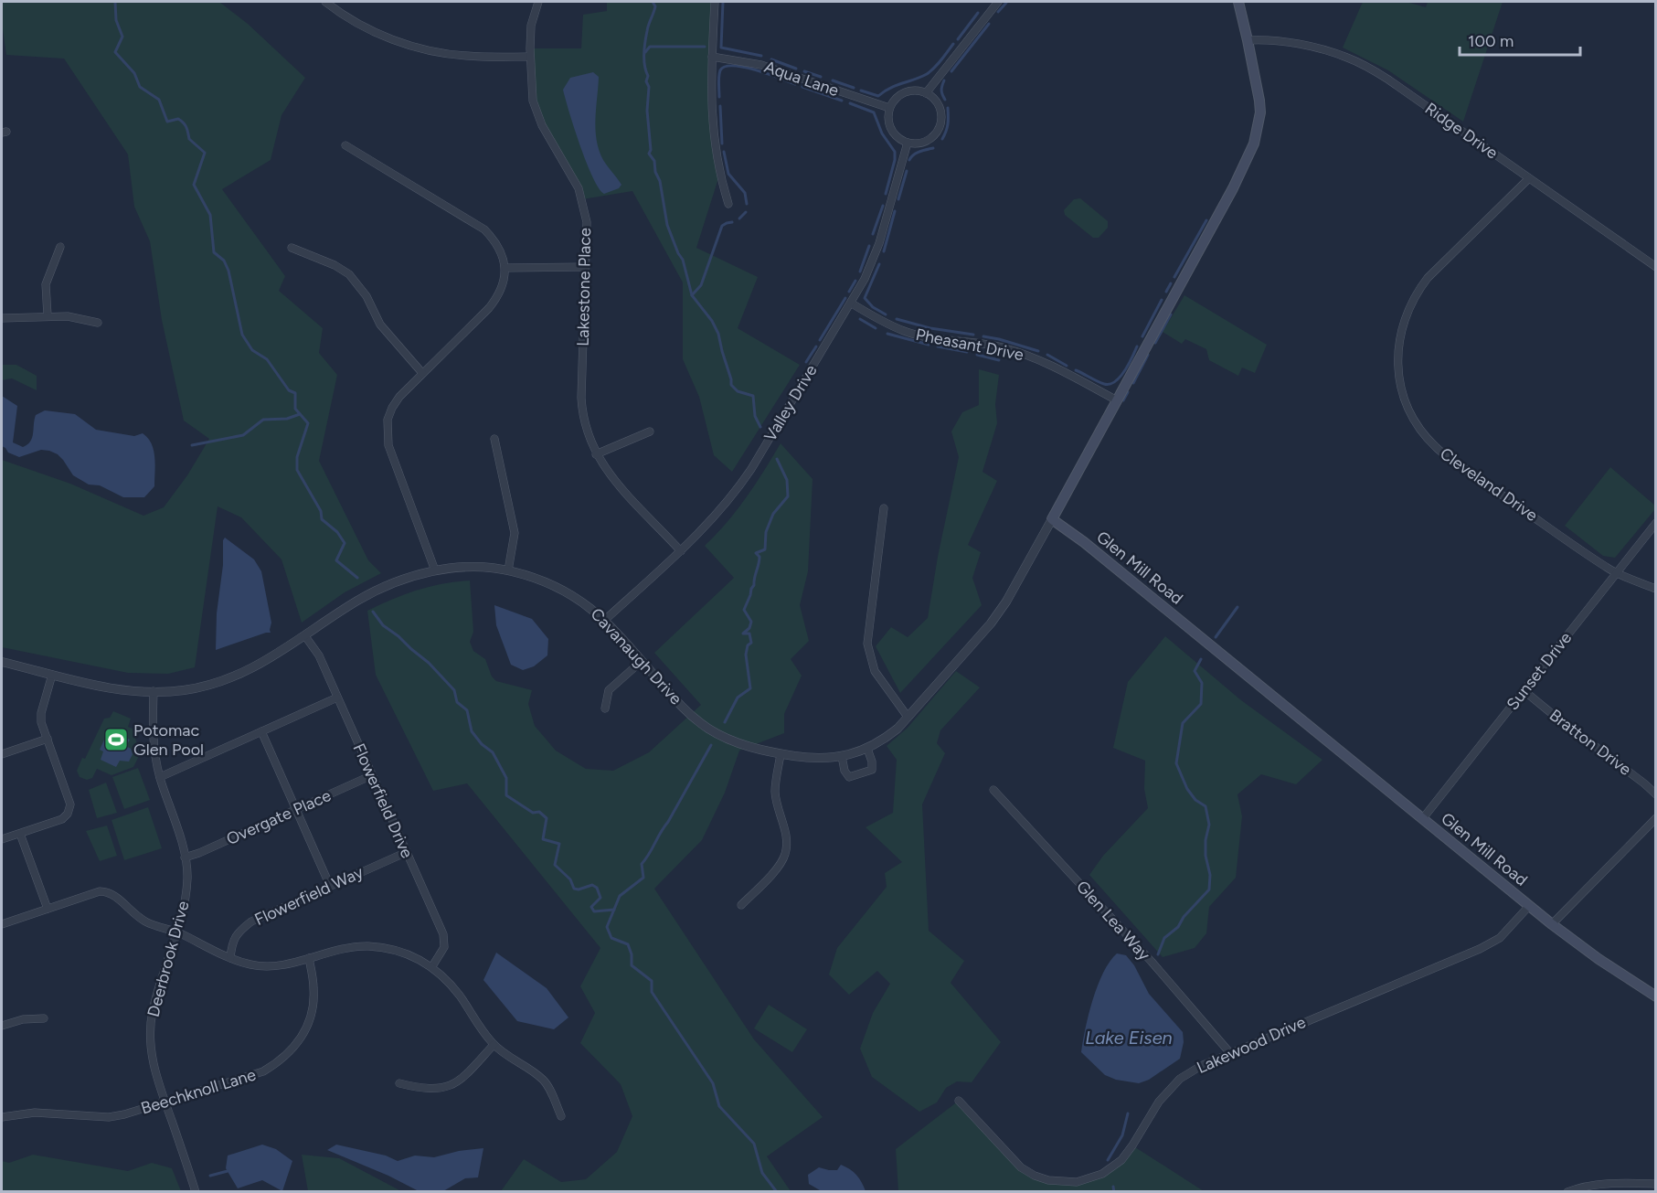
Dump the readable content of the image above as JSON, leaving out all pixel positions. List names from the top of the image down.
{
  "streets": {
    "main road": ["Glen Mill Road"],
    "street": [
      "Aqua Lane",
      "Ridge Drive",
      "Lakestone Place",
      "Pheasant Drive",
      "Valley Drive",
      "Cleveland Drive",
      "Cavanaugh Drive",
      "Sunset Drive",
      "Bratton Drive",
      "Flowerfield Drive",
      "Overgate Place",
      "Flowerfield Way",
      "Glen Lea Way",
      "Deerbrook Drive",
      "Lakewood Drive",
      "Beechknoll Lane"
    ]
  },
  "crossings": [
    ["Aqua Lane", "Valley Drive"],
    ["Ridge Drive", "Cleveland Drive"],
    ["Lakestone Place", "Valley Drive"],
    ["Pheasant Drive", "Valley Drive"],
    ["Valley Drive", "Cavanaugh Drive"],
    ["Cleveland Drive", "Sunset Drive"],
    ["Glen Mill Road", "Cavanaugh Drive"],
    ["Glen Mill Road", "Sunset Drive"],
    ["Glen Mill Road", "Lakewood Drive"],
    ["Cavanaugh Drive", "Flowerfield Drive"],
    ["Cavanaugh Drive", "Deerbrook Drive"],
    ["Sunset Drive", "Bratton Drive"],
    ["Flowerfield Drive", "Overgate Place"],
    ["Flowerfield Drive", "Flowerfield Way"],
    ["Overgate Place", "Deerbrook Drive"],
    ["Glen Lea Way", "Lakewood Drive"],
    ["Deerbrook Drive", "Beechknoll Lane"]
  ],
  "water": ["Lake Eisen"],
  "places": {
    "sports": ["Potomac Glen Pool"]
  },
  "scale_bar": "100 m"
}
